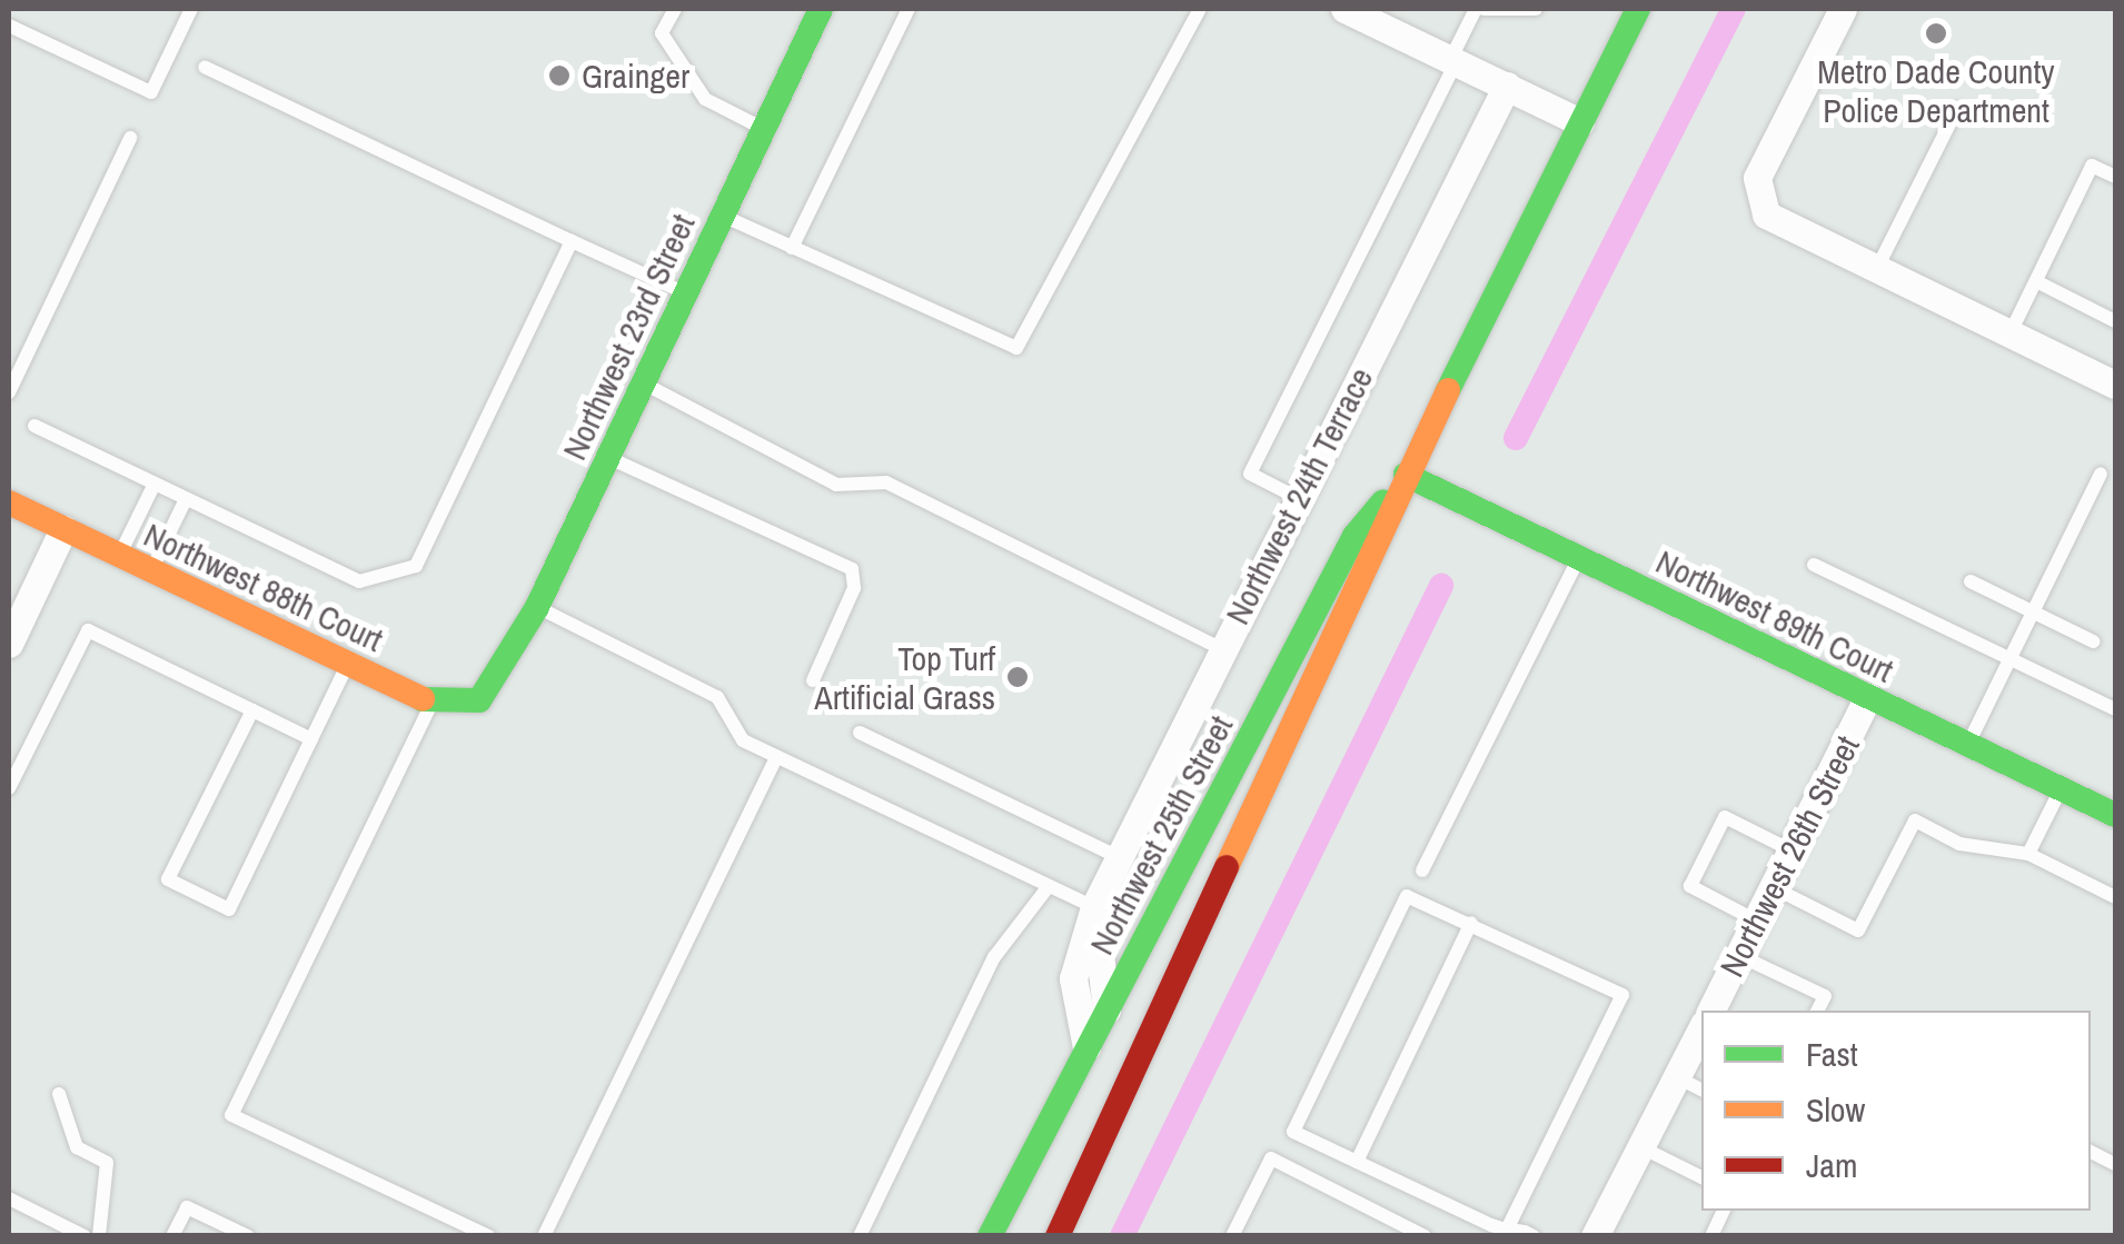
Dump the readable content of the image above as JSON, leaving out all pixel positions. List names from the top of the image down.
{
  "streets": {
    "main road": [
      "Northwest 23rd Street",
      "Northwest 88th Court",
      "Northwest 89th Court",
      "Northwest 25th Street"
    ],
    "street": ["Northwest 24th Terrace", "Northwest 26th Street"]
  },
  "crossings": [
    ["Northwest 23rd Street", "Northwest 88th Court"],
    ["Northwest 24th Terrace", "Northwest 25th Street"],
    ["Northwest 89th Court", "Northwest 25th Street"],
    ["Northwest 89th Court", "Northwest 26th Street"]
  ],
  "places": ["Metro Dade County Police Department", "Grainger", "Top Turf Artificial Grass"],
  "legend": ["Fast", "Slow", "Jam"]
}
